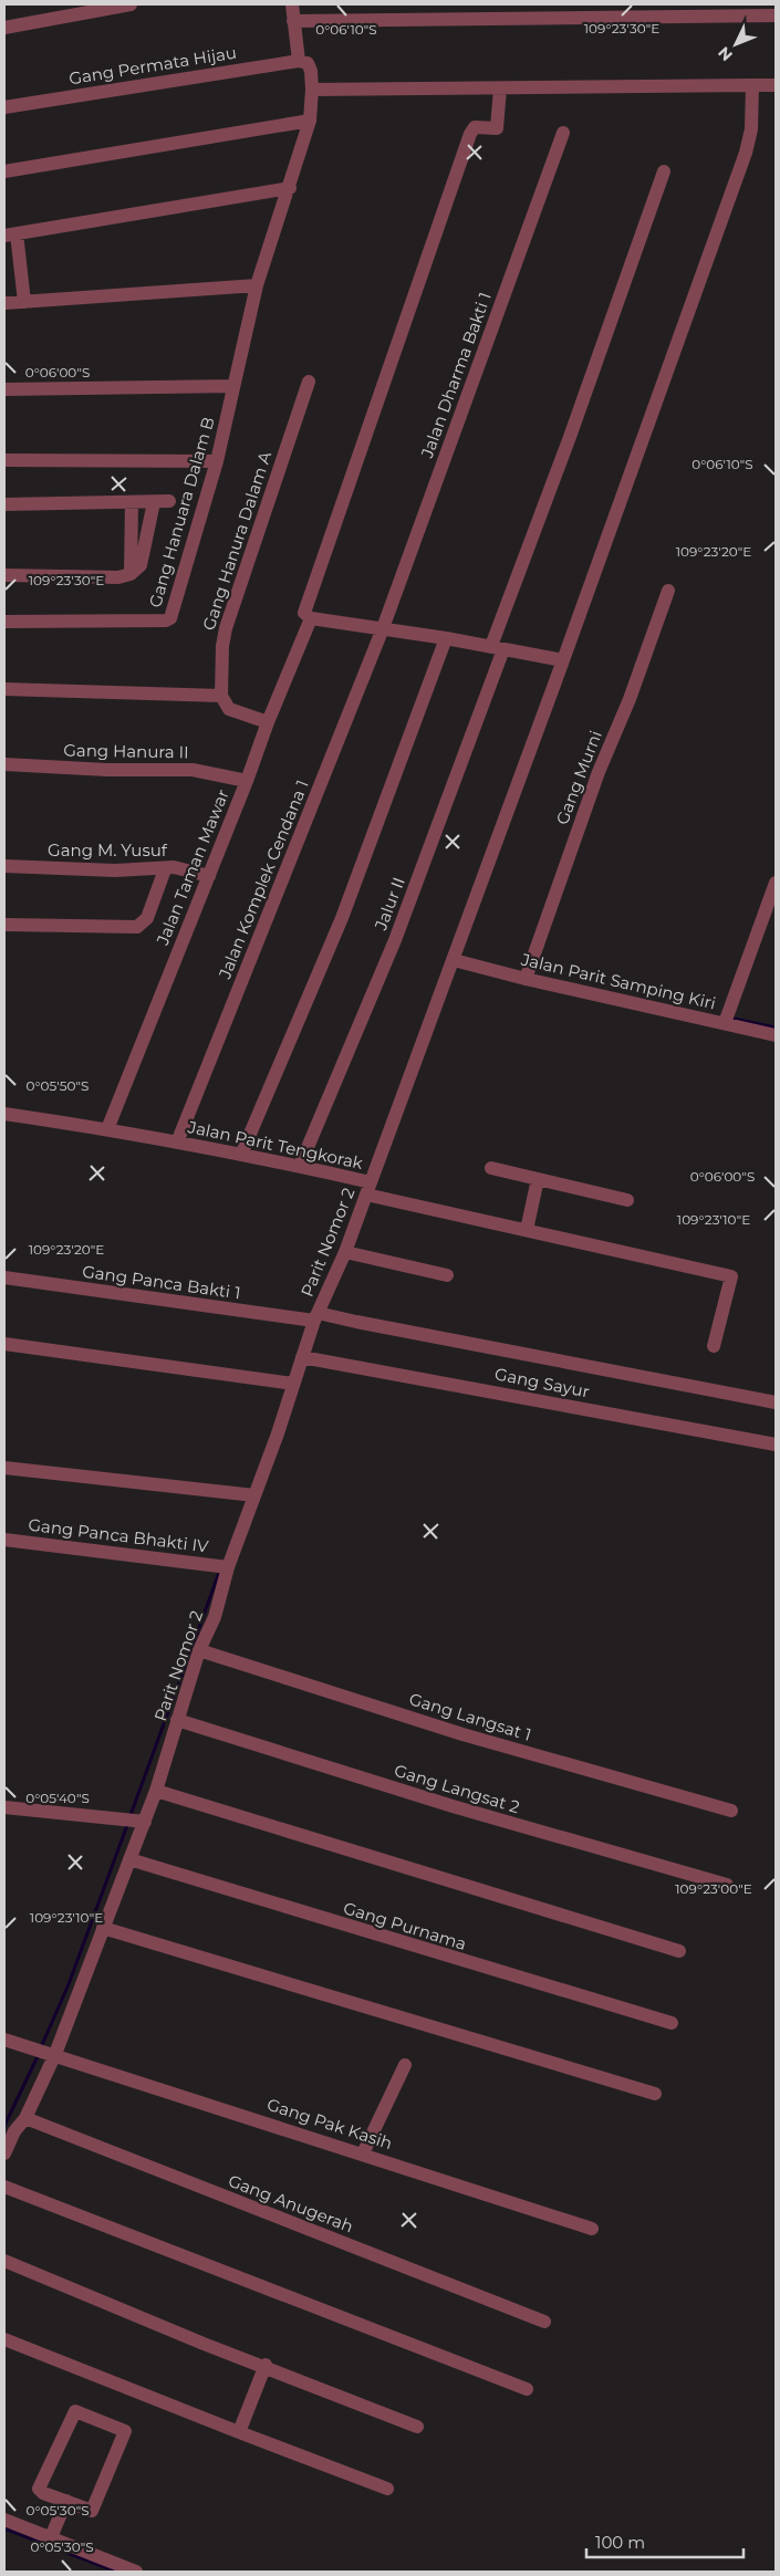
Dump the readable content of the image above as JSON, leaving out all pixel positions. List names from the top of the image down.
{
  "streets": {
    "street": [
      "Gang Permata Hijau",
      "Jalan Dharma Bakti 1",
      "Gang Hanuara Dalam B",
      "Gang Hanura Dalam A",
      "Gang Hanura II",
      "Gang Murni",
      "Gang M. Yusuf",
      "Jalan Taman Mawar",
      "Jalan Komplek Cendana 1",
      "Jalur II",
      "Jalan Parit Samping Kiri",
      "Jalan Parit Tengkorak",
      "Parit Nomor 2",
      "Gang Panca Bakti 1",
      "Gang Sayur",
      "Gang Panca Bhakti IV",
      "Gang Langsat 1",
      "Gang Langsat 2",
      "Gang Purnama",
      "Gang Pak Kasih",
      "Gang Anugerah"
    ]
  },
  "crossings": [
    ["Gang Permata Hijau", "Gang Hanuara Dalam B"],
    ["Jalan Dharma Bakti 1", "Jalan Komplek Cendana 1"],
    ["Gang Hanura II", "Jalan Taman Mawar"],
    ["Gang Murni", "Jalan Parit Samping Kiri"],
    ["Gang M. Yusuf", "Jalan Taman Mawar"],
    ["Jalan Taman Mawar", "Jalan Parit Tengkorak"],
    ["Jalan Komplek Cendana 1", "Jalan Parit Tengkorak"],
    ["Jalur II", "Jalan Parit Tengkorak"],
    ["Jalan Parit Samping Kiri", "Jalan Parit Tengkorak"],
    ["Jalan Parit Tengkorak", "Parit Nomor 2"],
    ["Parit Nomor 2", "Gang Panca Bakti 1"],
    ["Parit Nomor 2", "Gang Sayur"],
    ["Parit Nomor 2", "Gang Panca Bhakti IV"],
    ["Parit Nomor 2", "Gang Langsat 1"],
    ["Parit Nomor 2", "Gang Langsat 2"],
    ["Parit Nomor 2", "Gang Purnama"],
    ["Parit Nomor 2", "Gang Pak Kasih"],
    ["Parit Nomor 2", "Gang Anugerah"]
  ],
  "scale_bar": "100 m",
  "north": "bottom left",
  "coordinates": [
    "109°23'30\"E",
    "0°06'10\"S",
    "0°06'00\"S",
    "109°23'20\"E",
    "0°05'50\"S",
    "109°23'10\"E",
    "0°05'40\"S",
    "109°23'00\"E",
    "0°05'30\"S"
  ]
}
